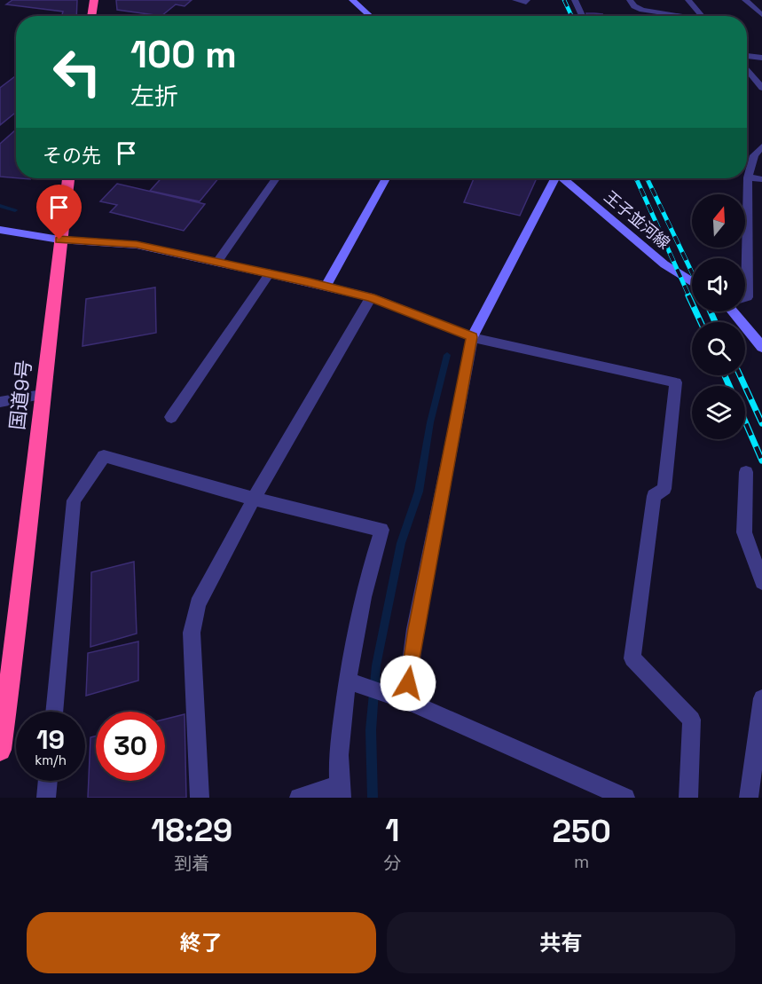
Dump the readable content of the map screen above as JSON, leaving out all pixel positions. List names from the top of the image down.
{
  "streets": {
    "highway": ["国道9号"],
    "street": ["王子並河線"]
  },
  "north": "top",
  "page": {
    "turn": ["100 m", "左折"],
    "then": "その先",
    "speed": "19 km/h",
    "limit": "30",
    "eta": [
      "18:29",
      "到着",
      "1",
      "分",
      "250",
      "m"
    ],
    "buttons": ["終了", "共有"]
  }
}
